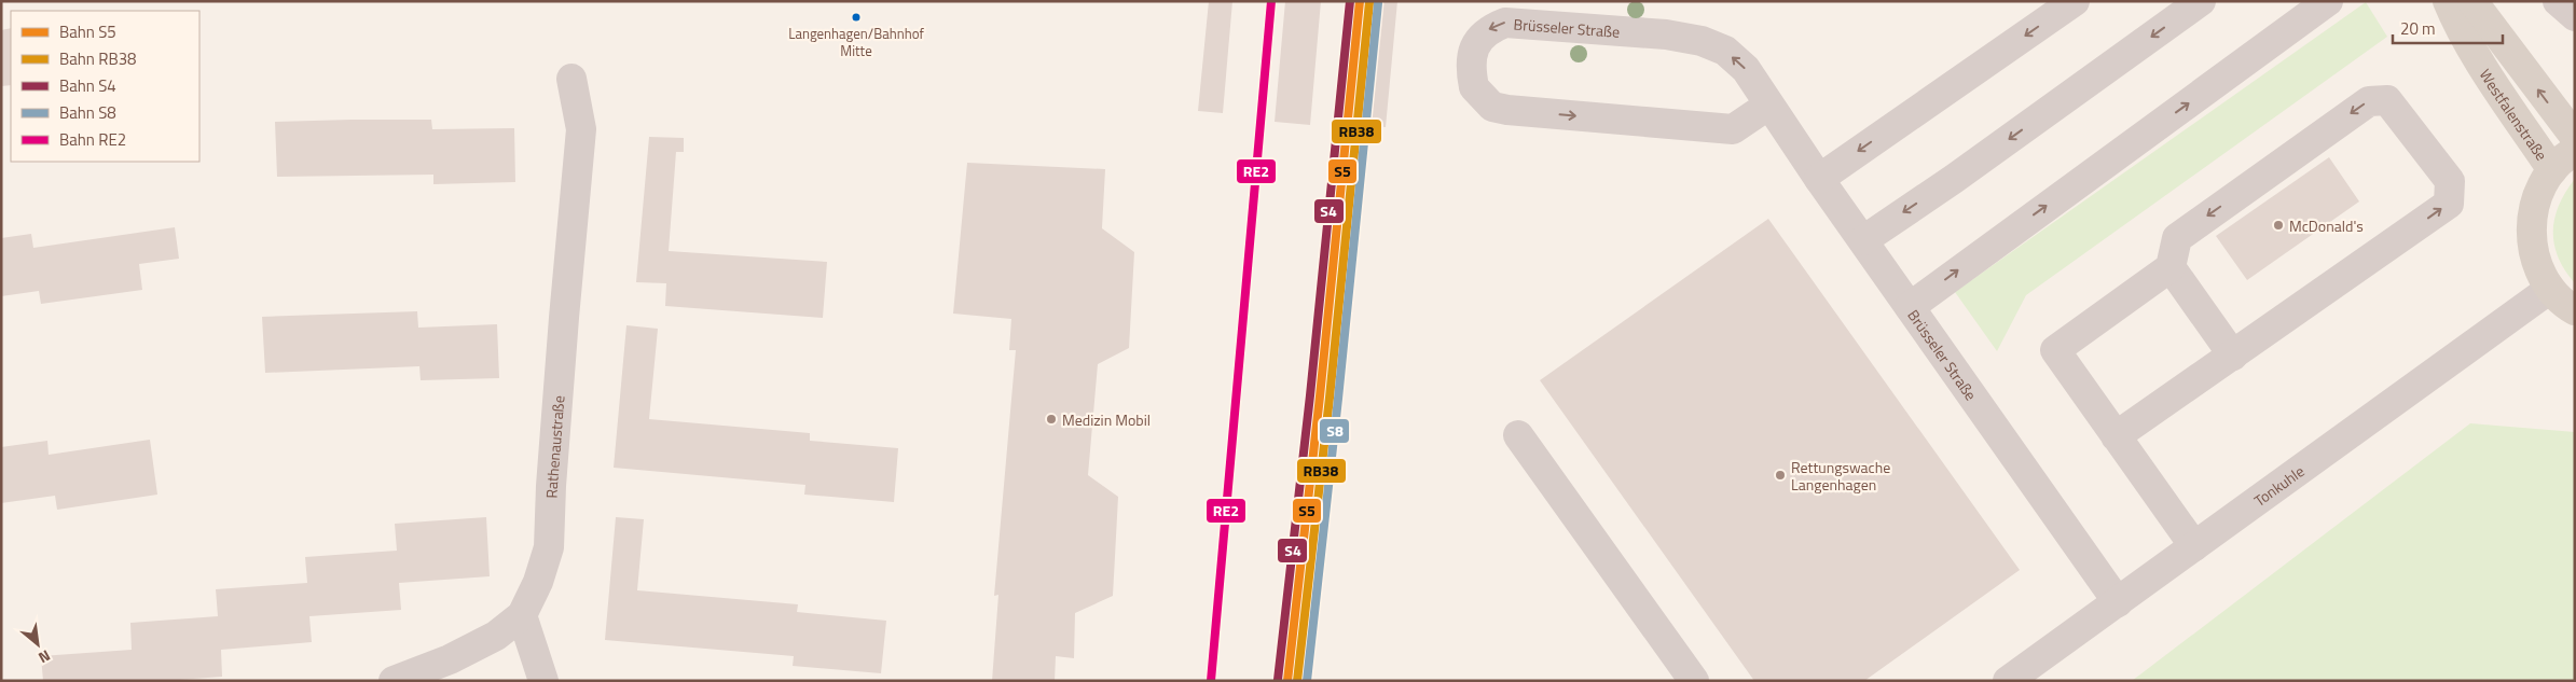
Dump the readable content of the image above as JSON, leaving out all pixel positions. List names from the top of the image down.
{
  "streets": {
    "main road": ["Westfalenstraße"],
    "street": ["Brüsseler Straße", "Rathenaustraße", "Tonkuhle"]
  },
  "crossings": [
    ["Brüsseler Straße", "Tonkuhle"]
  ],
  "places": [
    "Langenhagen/Bahnhof Mitte",
    "McDonald's",
    "Medizin Mobil",
    "Rettungswache Langenhagen"
  ],
  "lines": [
    "rail line S5",
    "rail line S4",
    "rail line RE2",
    "rail line RB38",
    "rail line S8"
  ],
  "legend": [
    "Bahn S5",
    "Bahn RB38",
    "Bahn S4",
    "Bahn S8",
    "Bahn RE2"
  ],
  "scale_bar": "20 m",
  "north": "bottom right"
}
